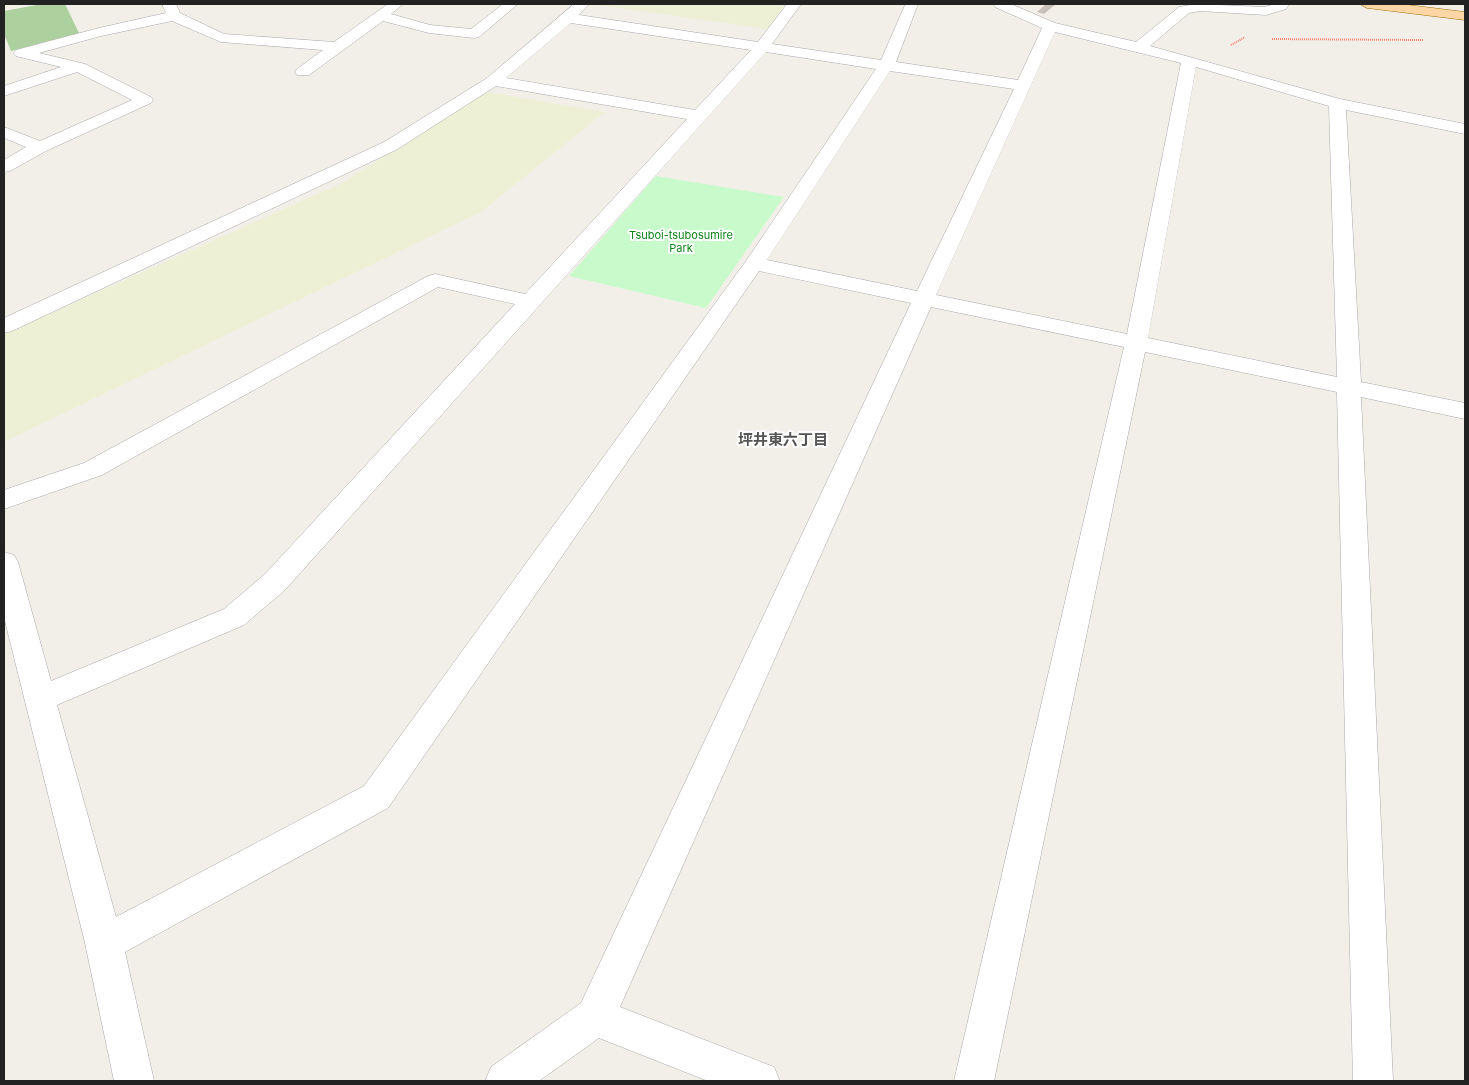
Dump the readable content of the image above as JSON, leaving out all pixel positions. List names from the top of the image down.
{
  "districts": ["坪井東六丁目"],
  "parks": ["Tsuboi-tsubosumire Park"]
}
